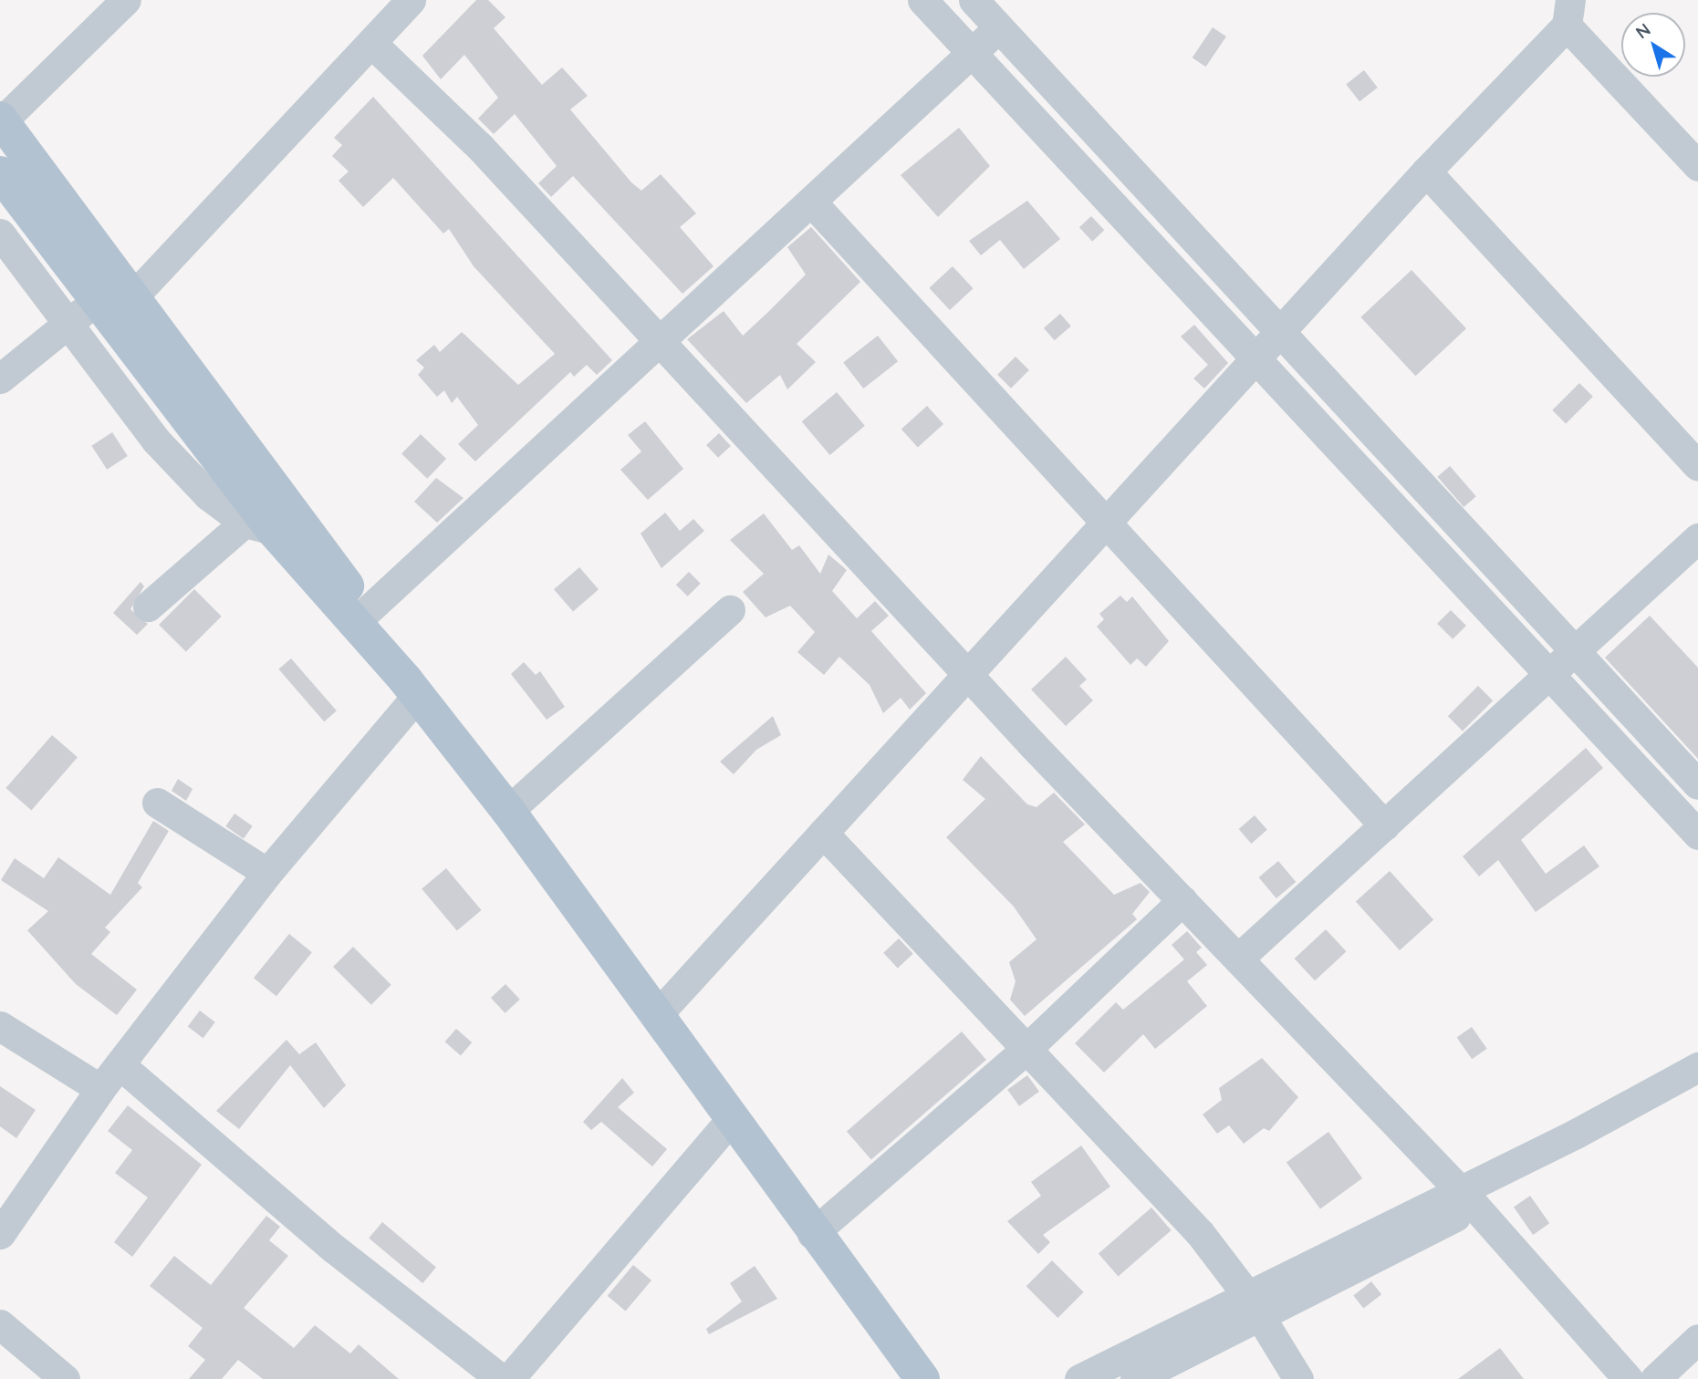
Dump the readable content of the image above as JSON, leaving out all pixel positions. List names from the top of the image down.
{
  "north": "top left"
}
